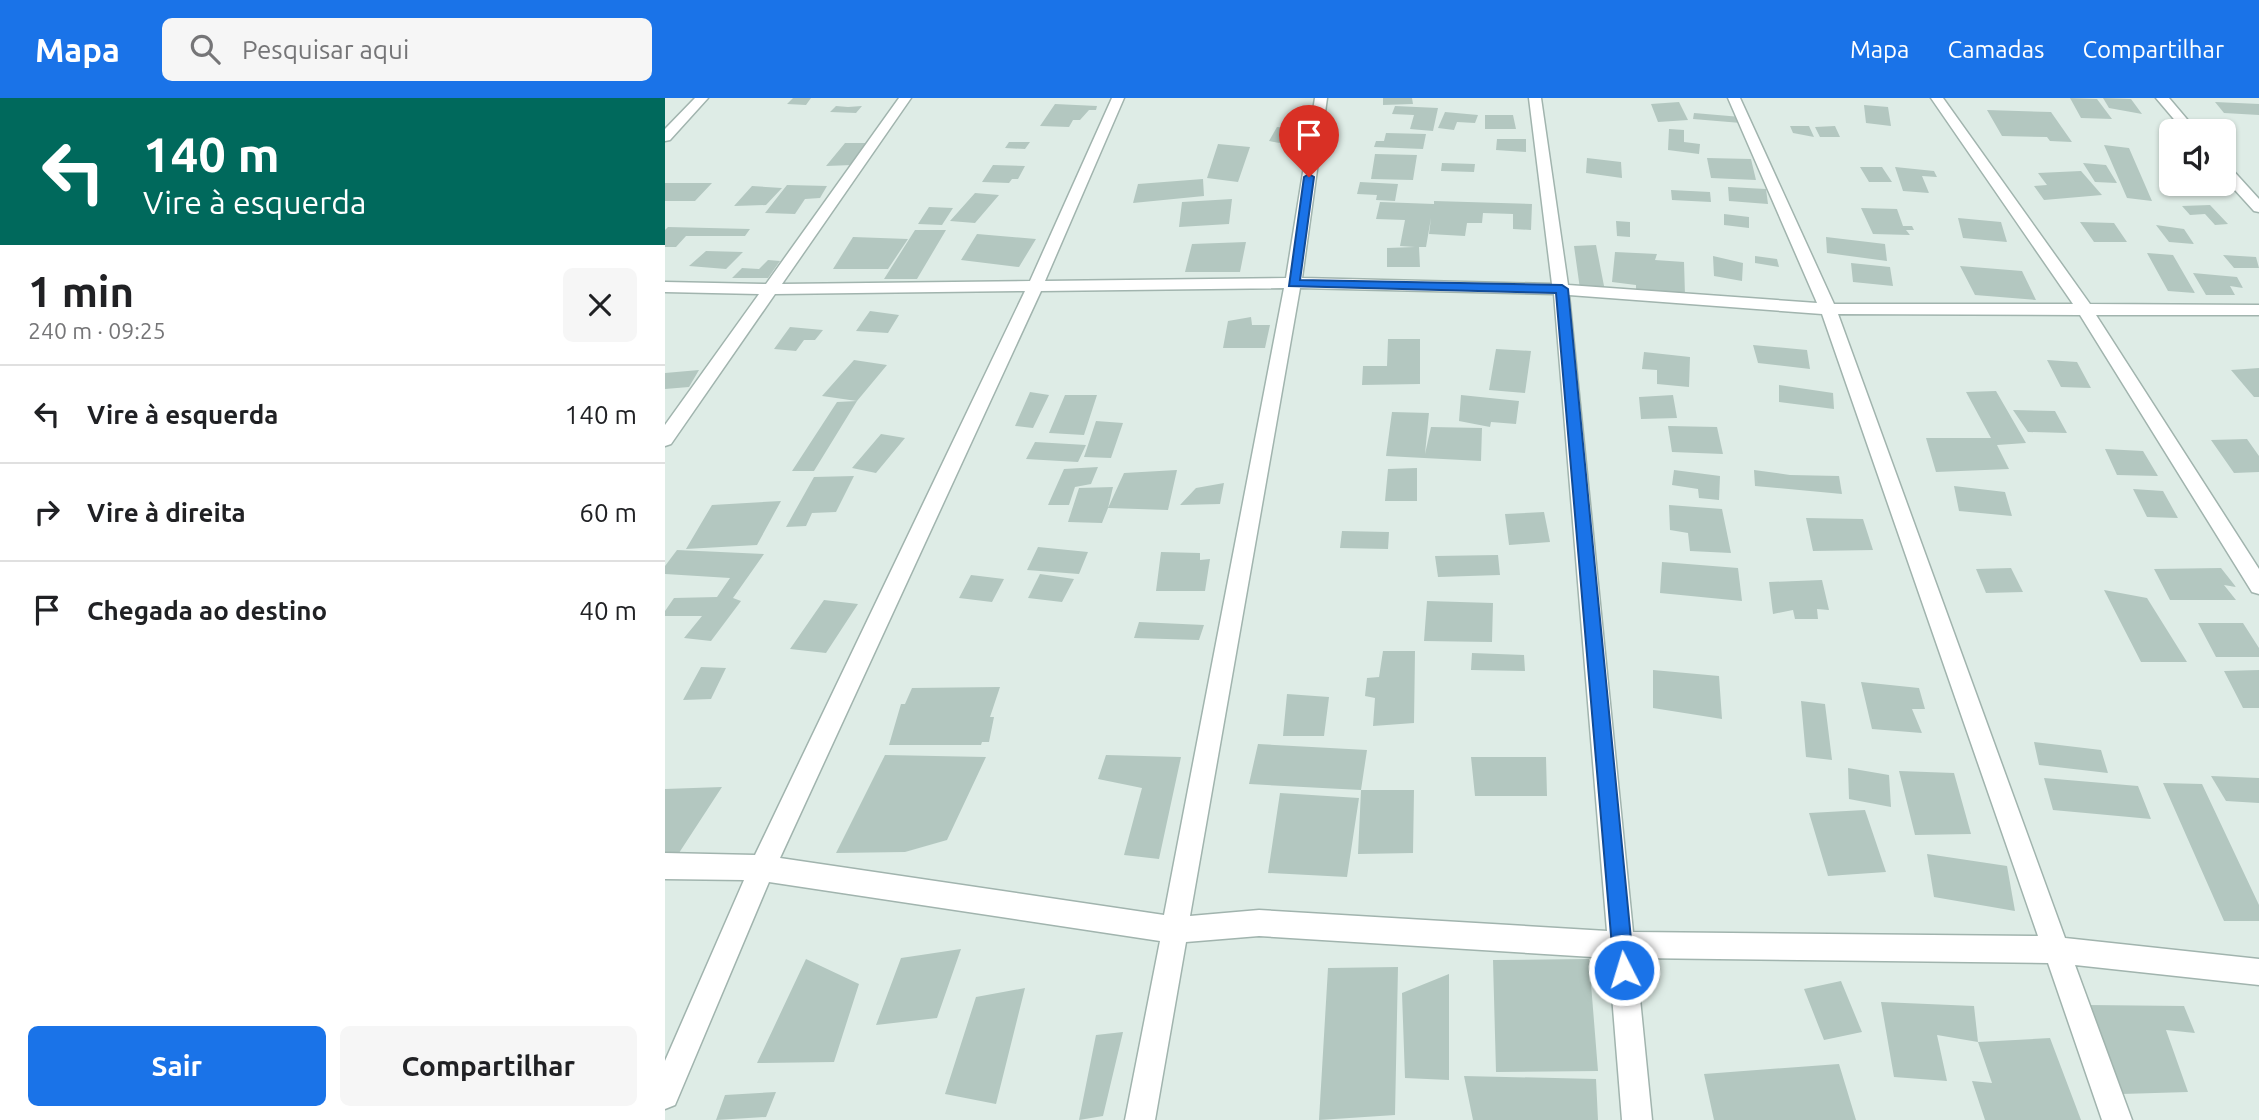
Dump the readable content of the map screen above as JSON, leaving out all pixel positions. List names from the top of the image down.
{
  "page": {
    "header": "Mapa",
    "search": "Pesquisar aqui",
    "nav": ["Mapa", "Camadas", "Compartilhar"],
    "turn": ["140 m", "Vire à esquerda"],
    "heading": ["1 min", "240 m · 09:25"],
    "list": [
      {
        "name": "Vire à esquerda",
        "value": "140 m"
      },
      {
        "name": "Vire à direita",
        "value": "60 m"
      },
      {
        "name": "Chegada ao destino",
        "value": "40 m"
      }
    ],
    "buttons": ["Sair", "Compartilhar"]
  }
}
